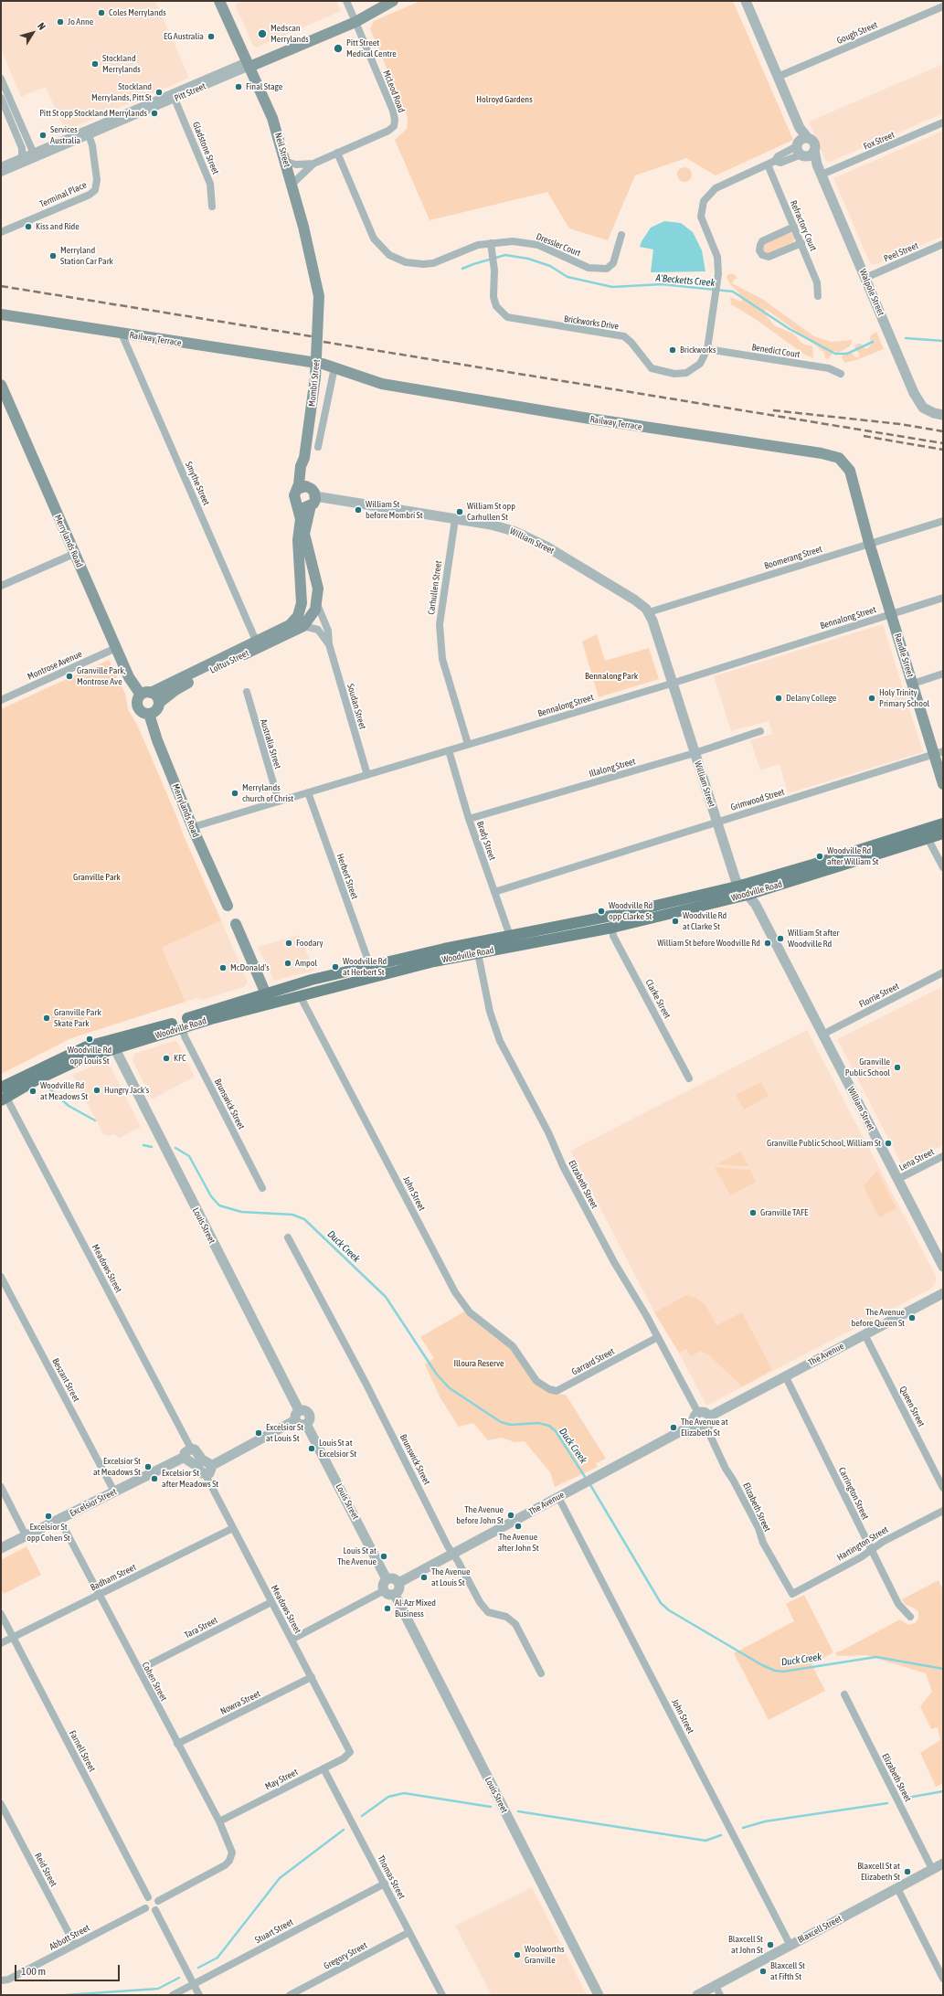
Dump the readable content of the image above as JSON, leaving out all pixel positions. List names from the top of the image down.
{
  "streets": {
    "main road": [
      "Pitt Street",
      "Neil Street",
      "Railway Terrace",
      "Mombri Street",
      "Merrylands Road",
      "Randle Street",
      "Loftus Street",
      "Woodville Road"
    ],
    "street": [
      "Gough Street",
      "McLeod Road",
      "Fox Street",
      "Gladstone Street",
      "Terminal Place",
      "Refractory Court",
      "Dressler Court",
      "Peel Street",
      "Walpole Street",
      "Brickworks Drive",
      "Benedict Court",
      "Smythe Street",
      "William Street",
      "Boomerang Street",
      "Carhullen Street",
      "Bennalong Street",
      "Montrose Avenue",
      "Soudan Street",
      "Australia Street",
      "Illalong Street",
      "Grimwood Street",
      "Brady Street",
      "Herbert Street",
      "Florrie Street",
      "Clarke Street",
      "Brunswick Street",
      "Lena Street",
      "Elizabeth Street",
      "John Street",
      "Louis Street",
      "Meadows Street",
      "The Avenue",
      "Garrard Street",
      "Beszant Street",
      "Queen Street",
      "Carrington Street",
      "Excelsior Street",
      "Hartington Street",
      "Badham Street",
      "Tara Street",
      "Cohen Street",
      "Nowra Street",
      "Farnell Street",
      "May Street",
      "Reid Street",
      "Thomas Street",
      "Blaxcell Street",
      "Stuart Street",
      "Abbott Street",
      "Gregory Street"
    ]
  },
  "crossings": [
    ["Gough Street", "Walpole Street"],
    ["McLeod Road", "Pitt Street"],
    ["McLeod Road", "Neil Street"],
    ["McLeod Road", "Dressler Court"],
    ["Pitt Street", "Gladstone Street"],
    ["Pitt Street", "Neil Street"],
    ["Pitt Street", "Terminal Place"],
    ["Fox Street", "Walpole Street"],
    ["Neil Street", "Mombri Street"],
    ["Refractory Court", "Brickworks Drive"],
    ["Dressler Court", "Brickworks Drive"],
    ["Peel Street", "Walpole Street"],
    ["Walpole Street", "Brickworks Drive"],
    ["Brickworks Drive", "Benedict Court"],
    ["Railway Terrace", "Mombri Street"],
    ["Railway Terrace", "Smythe Street"],
    ["Railway Terrace", "Randle Street"],
    ["Mombri Street", "William Street"],
    ["Mombri Street", "Loftus Street"],
    ["Mombri Street", "Soudan Street"],
    ["Smythe Street", "Loftus Street"],
    ["Merrylands Road", "Bennalong Street"],
    ["Merrylands Road", "Loftus Street"],
    ["Merrylands Road", "Montrose Avenue"],
    ["William Street", "Boomerang Street"],
    ["William Street", "Carhullen Street"],
    ["William Street", "Bennalong Street"],
    ["William Street", "Illalong Street"],
    ["William Street", "Grimwood Street"],
    ["William Street", "Woodville Road"],
    ["William Street", "Florrie Street"],
    ["William Street", "Lena Street"],
    ["Boomerang Street", "Randle Street"],
    ["Carhullen Street", "Bennalong Street"],
    ["Bennalong Street", "Randle Street"],
    ["Bennalong Street", "Soudan Street"],
    ["Bennalong Street", "Australia Street"],
    ["Bennalong Street", "Brady Street"],
    ["Bennalong Street", "Herbert Street"],
    ["Randle Street", "Grimwood Street"],
    ["Loftus Street", "Soudan Street"],
    ["Illalong Street", "Brady Street"],
    ["Grimwood Street", "Brady Street"],
    ["Brady Street", "Woodville Road"],
    ["Herbert Street", "Woodville Road"],
    ["Woodville Road", "Clarke Street"],
    ["Woodville Road", "Brunswick Street"],
    ["Woodville Road", "Elizabeth Street"],
    ["Woodville Road", "John Street"],
    ["Woodville Road", "Louis Street"],
    ["Woodville Road", "Meadows Street"],
    ["Brunswick Street", "The Avenue"],
    ["Elizabeth Street", "The Avenue"],
    ["Elizabeth Street", "Garrard Street"],
    ["Elizabeth Street", "Hartington Street"],
    ["Elizabeth Street", "Blaxcell Street"],
    ["John Street", "The Avenue"],
    ["John Street", "Garrard Street"],
    ["John Street", "Blaxcell Street"],
    ["Louis Street", "The Avenue"],
    ["Meadows Street", "Excelsior Street"],
    ["Meadows Street", "Badham Street"],
    ["Meadows Street", "Tara Street"],
    ["Meadows Street", "Nowra Street"],
    ["Meadows Street", "May Street"],
    ["The Avenue", "Queen Street"],
    ["The Avenue", "Carrington Street"],
    ["Beszant Street", "Excelsior Street"],
    ["Carrington Street", "Hartington Street"],
    ["Excelsior Street", "Cohen Street"],
    ["Badham Street", "Cohen Street"],
    ["Badham Street", "Farnell Street"],
    ["Tara Street", "Cohen Street"],
    ["Cohen Street", "Nowra Street"],
    ["Cohen Street", "Farnell Street"],
    ["Cohen Street", "May Street"],
    ["Cohen Street", "Abbott Street"],
    ["Farnell Street", "Abbott Street"],
    ["May Street", "Thomas Street"],
    ["Reid Street", "Abbott Street"],
    ["Thomas Street", "Stuart Street"],
    ["Thomas Street", "Gregory Street"]
  ],
  "water": ["A'Becketts Creek", "Duck Creek"],
  "parks": [
    "Holroyd Gardens",
    "Bennalong Park",
    "Granville Park",
    "Illoura Reserve"
  ],
  "places": [
    "Coles Merrylands",
    "Jo Anne",
    "Medscan Merrylands",
    "EG Australia",
    "Pitt Street Medical Centre",
    "Stockland Merrylands",
    "Final Stage",
    "Stockland Merrylands, Pitt St",
    "Pitt St opp Stockland Merrylands",
    "Services Australia",
    "Kiss and Ride",
    "Merryland Station Car Park",
    "Brickworks",
    "William St before Mombri St",
    "William St opp Carhullen St",
    "Granville Park, Montrose Ave",
    "Delany College",
    "Holy Trinity Primary School",
    "Merrylands church of Christ",
    "Woodville Rd after William St",
    "Woodville Rd opp Clarke St",
    "Woodville Rd at Clarke St",
    "William St after Woodville Rd",
    "Foodary",
    "William St before Woodville Rd",
    "Ampol",
    "Woodville Rd at Herbert St",
    "McDonald's",
    "Granville Park Skate Park",
    "Woodville Rd opp Louis St",
    "KFC",
    "Granville Public School",
    "Hungry Jack's",
    "Woodville Rd at Meadows St",
    "Granville Public School, William St",
    "Granville TAFE",
    "The Avenue before Queen St",
    "The Avenue at Elizabeth St",
    "Excelsior St at Louis St",
    "Louis St at Excelsior St",
    "Excelsior St at Meadows St",
    "Excelsior St after Meadows St",
    "The Avenue before John St",
    "Excelsior St opp Cohen St",
    "The Avenue after John St",
    "Louis St at The Avenue",
    "The Avenue at Louis St",
    "Al-Azr Mixed Business",
    "Blaxcell St at Elizabeth St",
    "Blaxcell St at John St",
    "Woolworths Granville",
    "Blaxcell St at Fifth St"
  ],
  "scale_bar": "100 m",
  "north": "top right"
}
